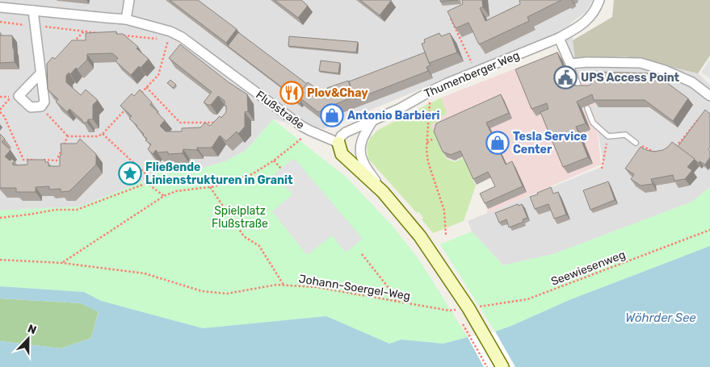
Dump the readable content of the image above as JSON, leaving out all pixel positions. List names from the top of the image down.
{
  "streets": {
    "street": ["Thumenberger Weg", "Flußstraße"],
    "path": ["Seewiesenweg", "Johann-Soergel-Weg"]
  },
  "crossings": [
    ["Thumenberger Weg", "Flußstraße"],
    ["Seewiesenweg", "Johann-Soergel-Weg"]
  ],
  "water": ["Wöhrder See"],
  "parks": ["Spielplatz Flußstraße"],
  "places": {
    "public building": ["UPS Access Point"],
    "restaurant": ["Plov&Chay"],
    "shop": ["Antonio Barbieri", "Tesla Service Center"],
    "place": ["Fließende Linienstrukturen in Granit"]
  },
  "north": "top"
}
